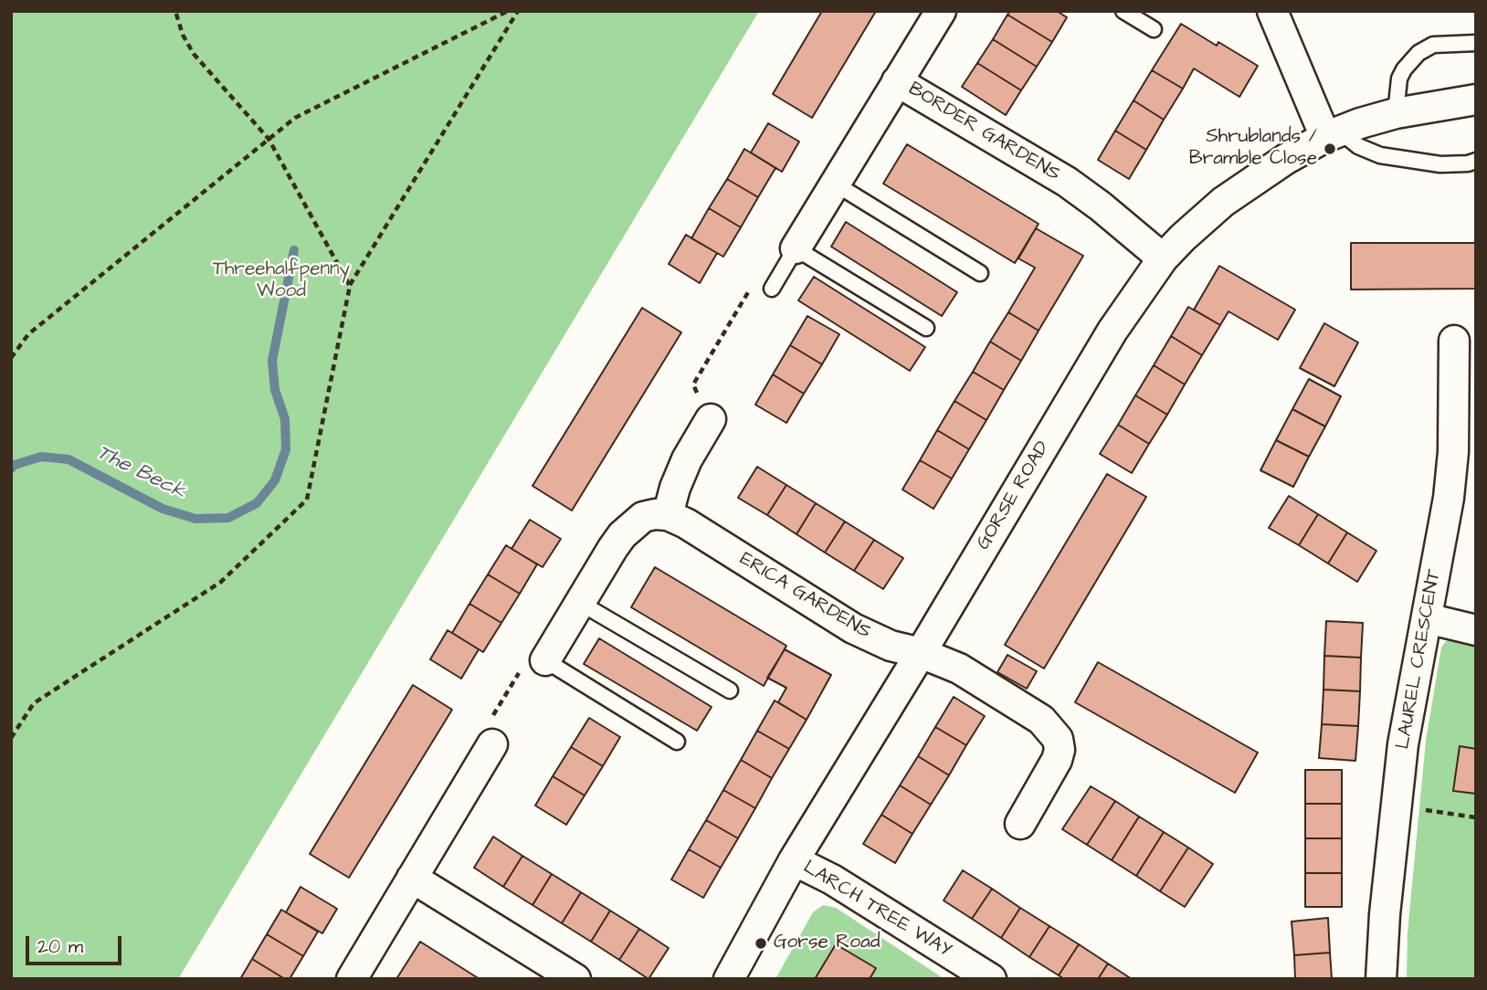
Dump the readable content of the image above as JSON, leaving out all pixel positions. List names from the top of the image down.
{
  "streets": {
    "street": [
      "BORDER GARDENS",
      "GORSE ROAD",
      "ERICA GARDENS",
      "LAUREL CRESCENT",
      "LARCH TREE WAY"
    ]
  },
  "crossings": [
    ["BORDER GARDENS", "GORSE ROAD"],
    ["GORSE ROAD", "ERICA GARDENS"],
    ["GORSE ROAD", "LARCH TREE WAY"]
  ],
  "water": ["The Beck"],
  "parks": ["Threehalfpenny Wood"],
  "places": ["Shrublands / Bramble Close", "Gorse Road"],
  "scale_bar": "20 m"
}
